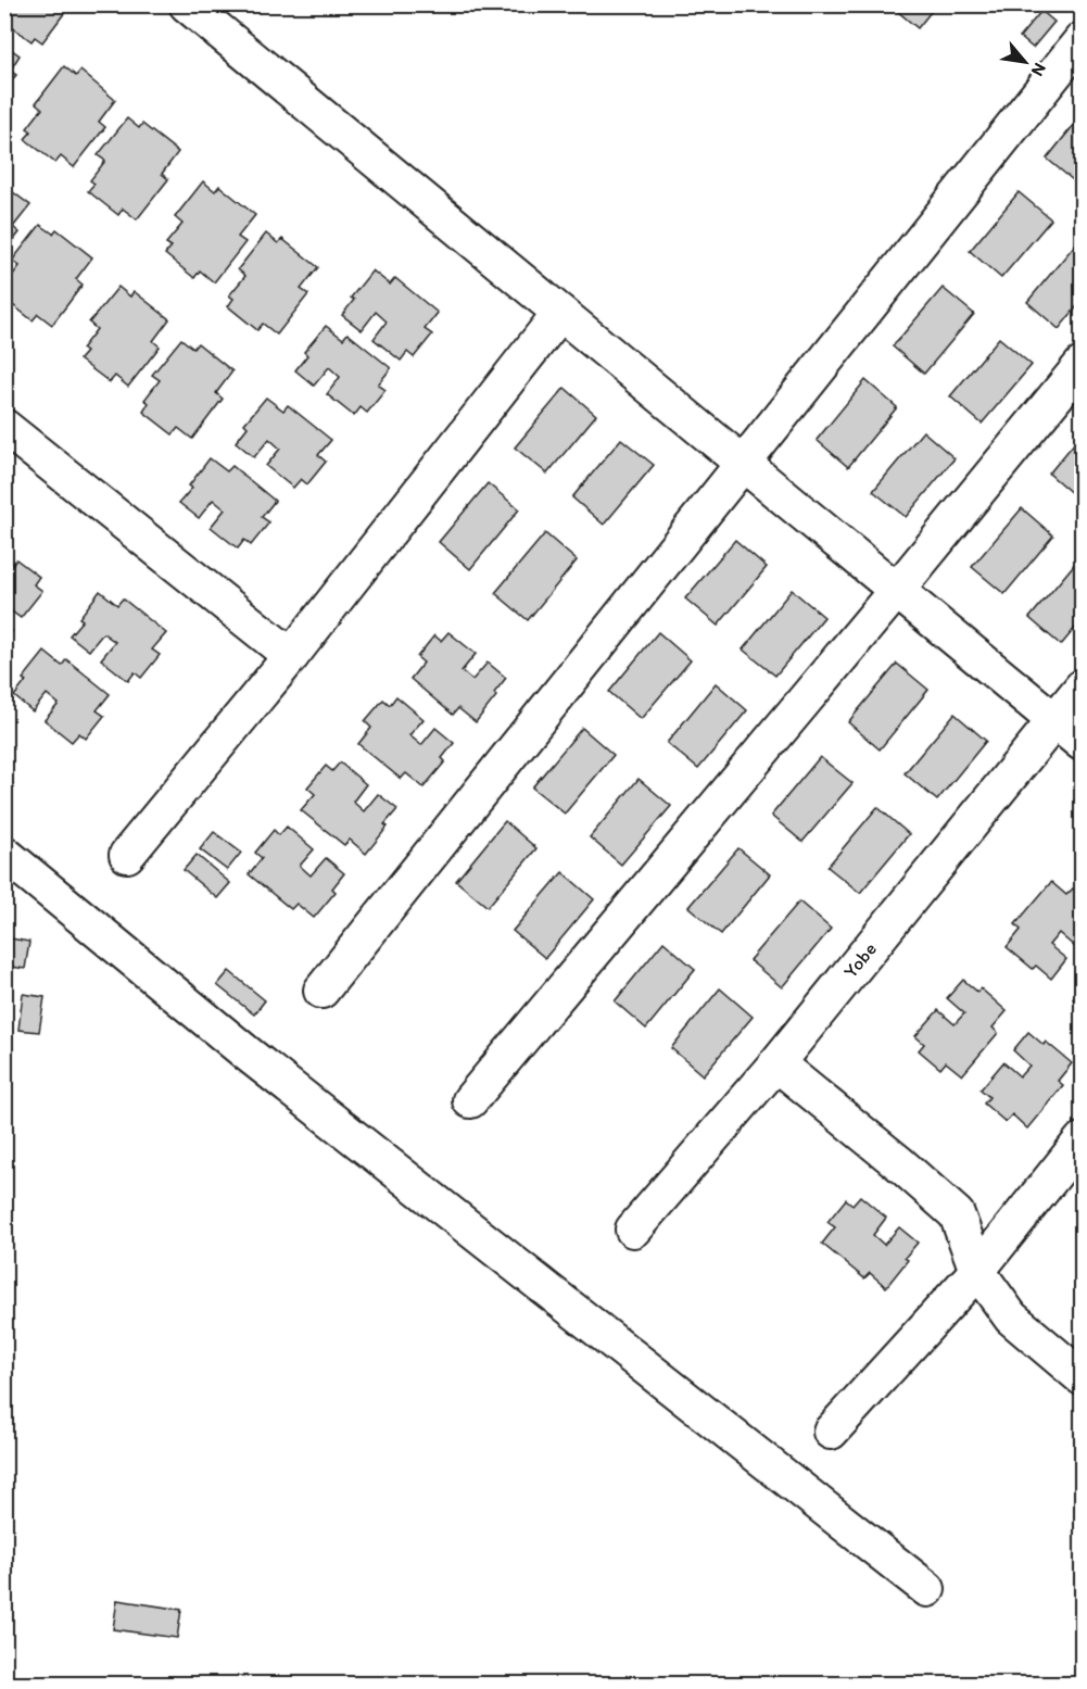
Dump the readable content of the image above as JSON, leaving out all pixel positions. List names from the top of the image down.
{
  "streets": {
    "street": ["Yobe"]
  },
  "north": "bottom right"
}
